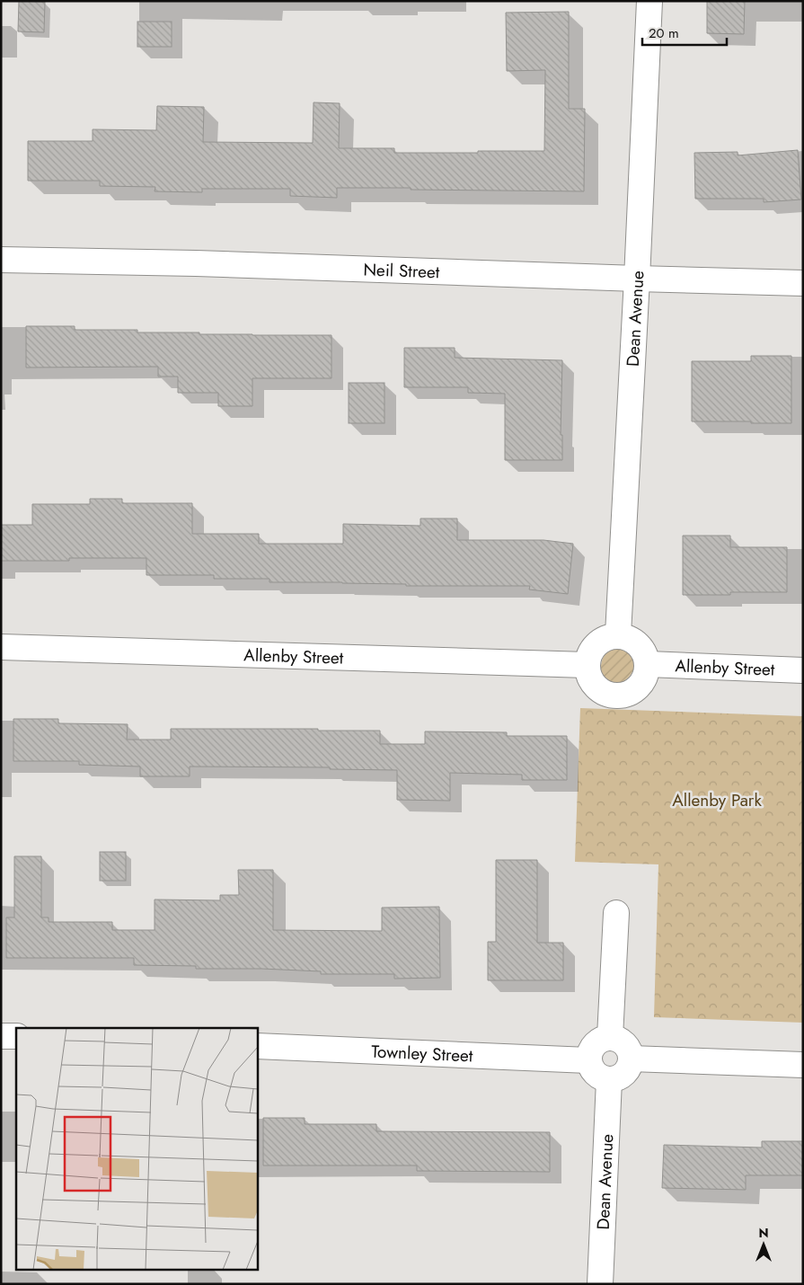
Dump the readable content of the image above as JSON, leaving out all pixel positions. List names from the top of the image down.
{
  "streets": {
    "street": [
      "Neil Street",
      "Dean Avenue",
      "Allenby Street",
      "Townley Street"
    ]
  },
  "crossings": [
    ["Neil Street", "Dean Avenue"],
    ["Dean Avenue", "Allenby Street"],
    ["Dean Avenue", "Townley Street"]
  ],
  "parks": ["Allenby Park"],
  "scale_bar": "20 m",
  "north": "top"
}
